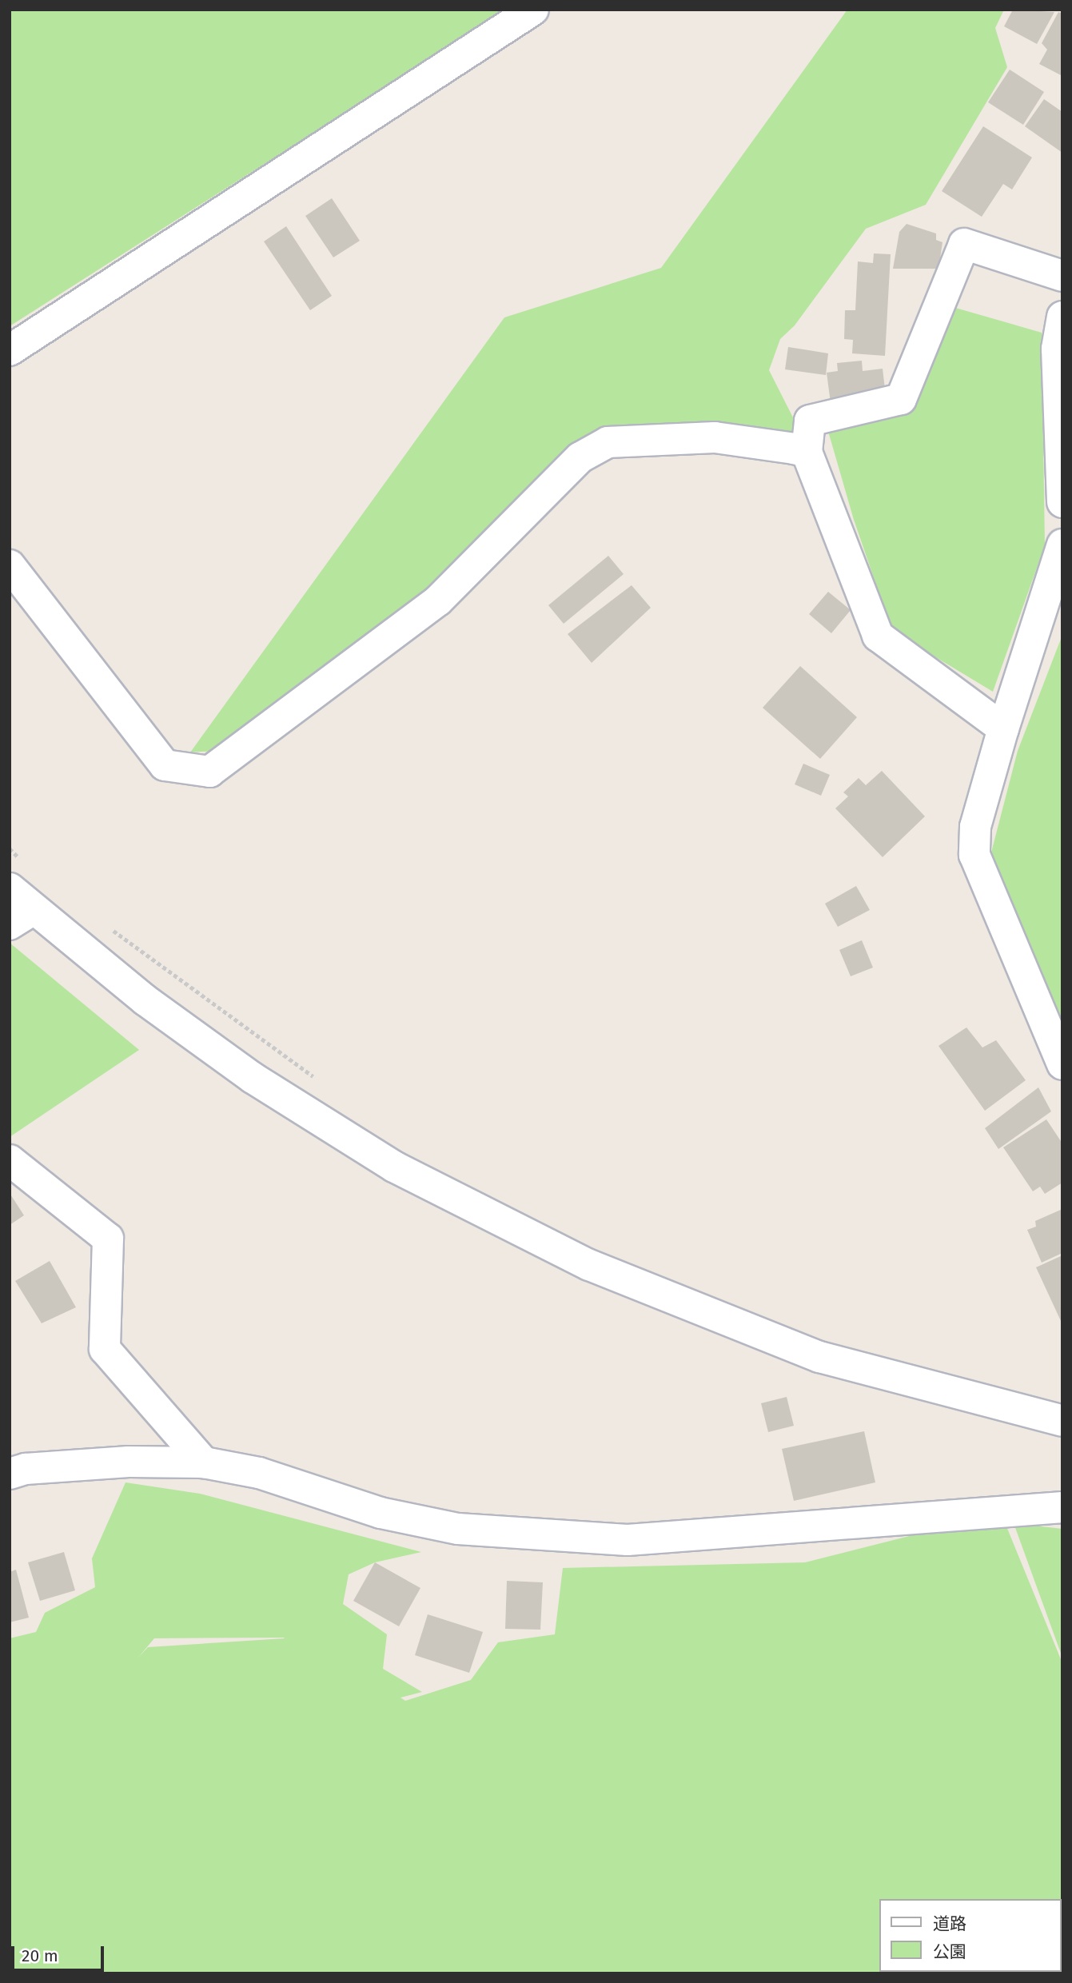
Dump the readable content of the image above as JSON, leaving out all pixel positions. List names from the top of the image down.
{
  "legend": ["道路", "公園"],
  "scale_bar": "20 m"
}
